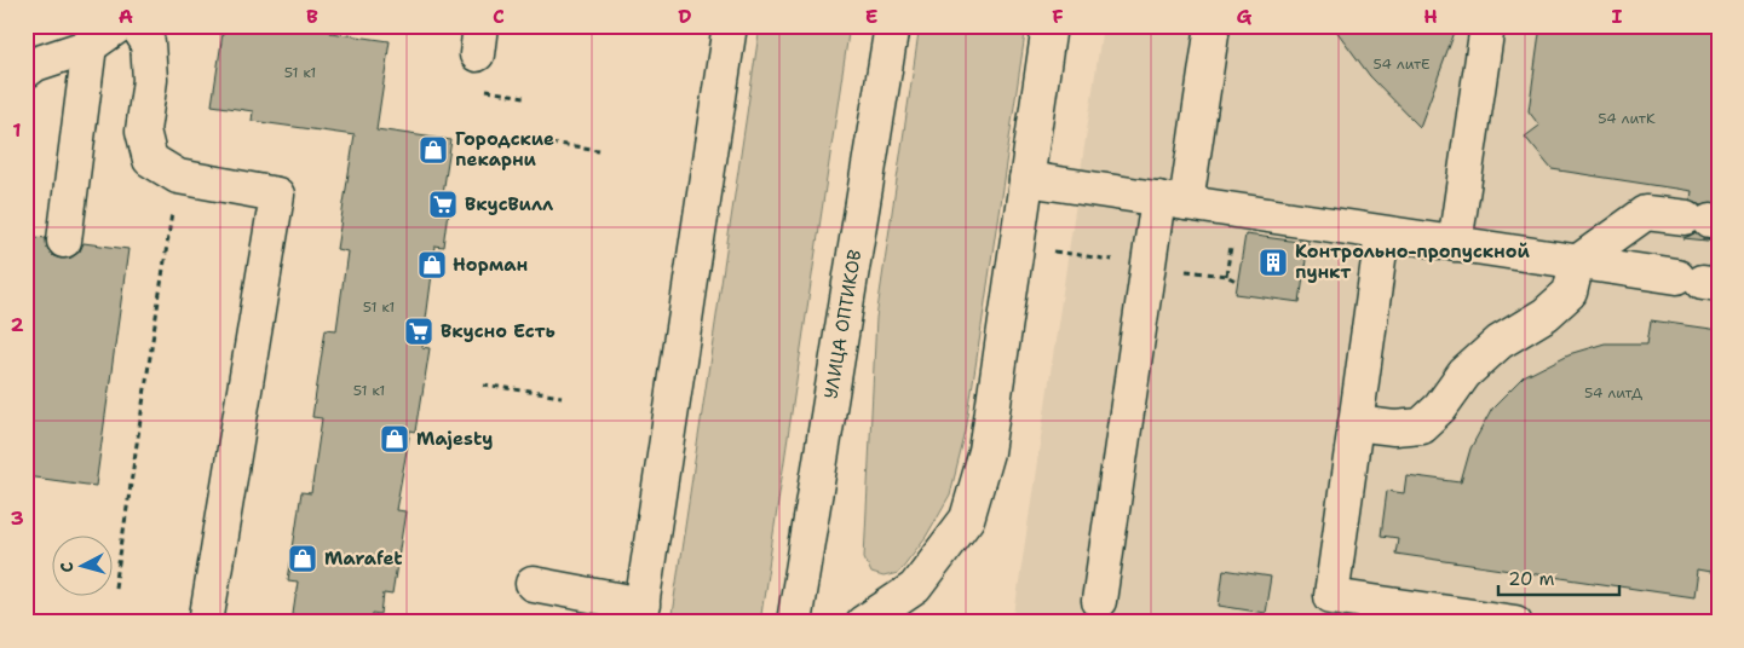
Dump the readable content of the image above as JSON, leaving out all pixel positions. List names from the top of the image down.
{
  "streets": {
    "street": ["УЛИЦА ОПТИКОВ"]
  },
  "places": {
    "shop": [
      "Городские пекарни",
      "Норман",
      "Majesty",
      "Marafet"
    ],
    "supermarket": ["ВкусВилл", "Вкусно Есть"],
    "building": ["Контрольно-пропускной пункт"]
  },
  "house_numbers": [
    "54 литЕ",
    "51 к1",
    "54 литК",
    "51 к1",
    "51 к1",
    "54 литД"
  ],
  "scale_bar": "20 m",
  "north": "left",
  "grid": {
    "columns": [
      "A",
      "B",
      "C",
      "D",
      "E",
      "F",
      "G",
      "H",
      "I"
    ],
    "rows": ["1", "2", "3"]
  }
}
